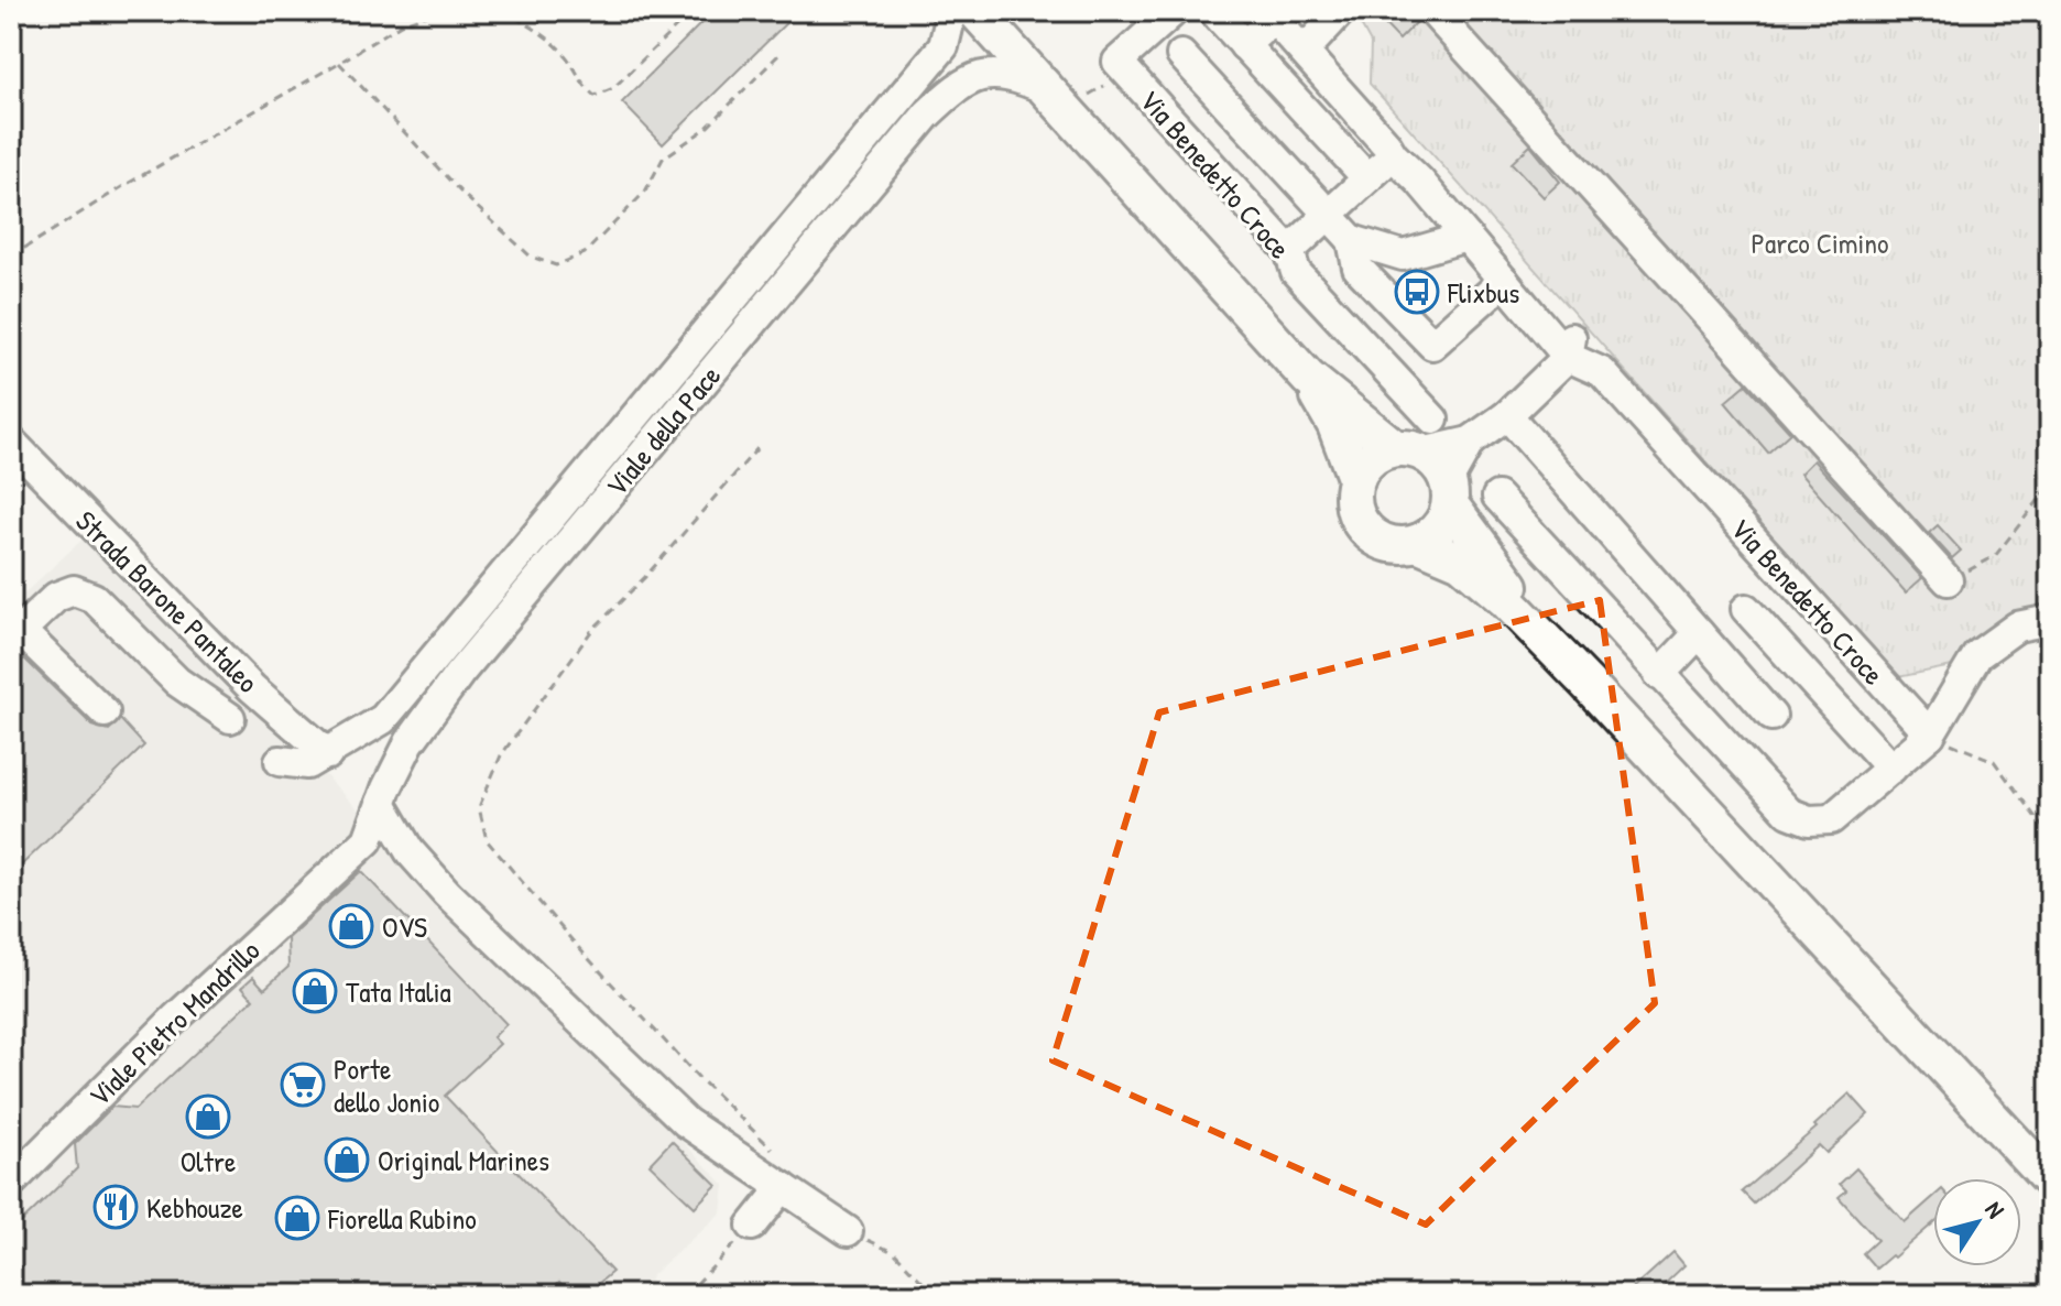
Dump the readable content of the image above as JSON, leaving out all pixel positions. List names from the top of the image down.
{
  "streets": {
    "street": [
      "Via Benedetto Croce",
      "Viale della Pace",
      "Strada Barone Pantaleo",
      "Viale Pietro Mandrillo"
    ]
  },
  "crossings": [
    ["Viale della Pace", "Strada Barone Pantaleo"],
    ["Viale della Pace", "Viale Pietro Mandrillo"]
  ],
  "parks": ["Parco Cimino"],
  "places": {
    "bus stop": ["Flixbus"],
    "shop": [
      "OVS",
      "Tata Italia",
      "Oltre",
      "Original Marines",
      "Fiorella Rubino"
    ],
    "supermarket": ["Porte dello Jonio"],
    "restaurant": ["Kebhouze"]
  },
  "north": "top right"
}
